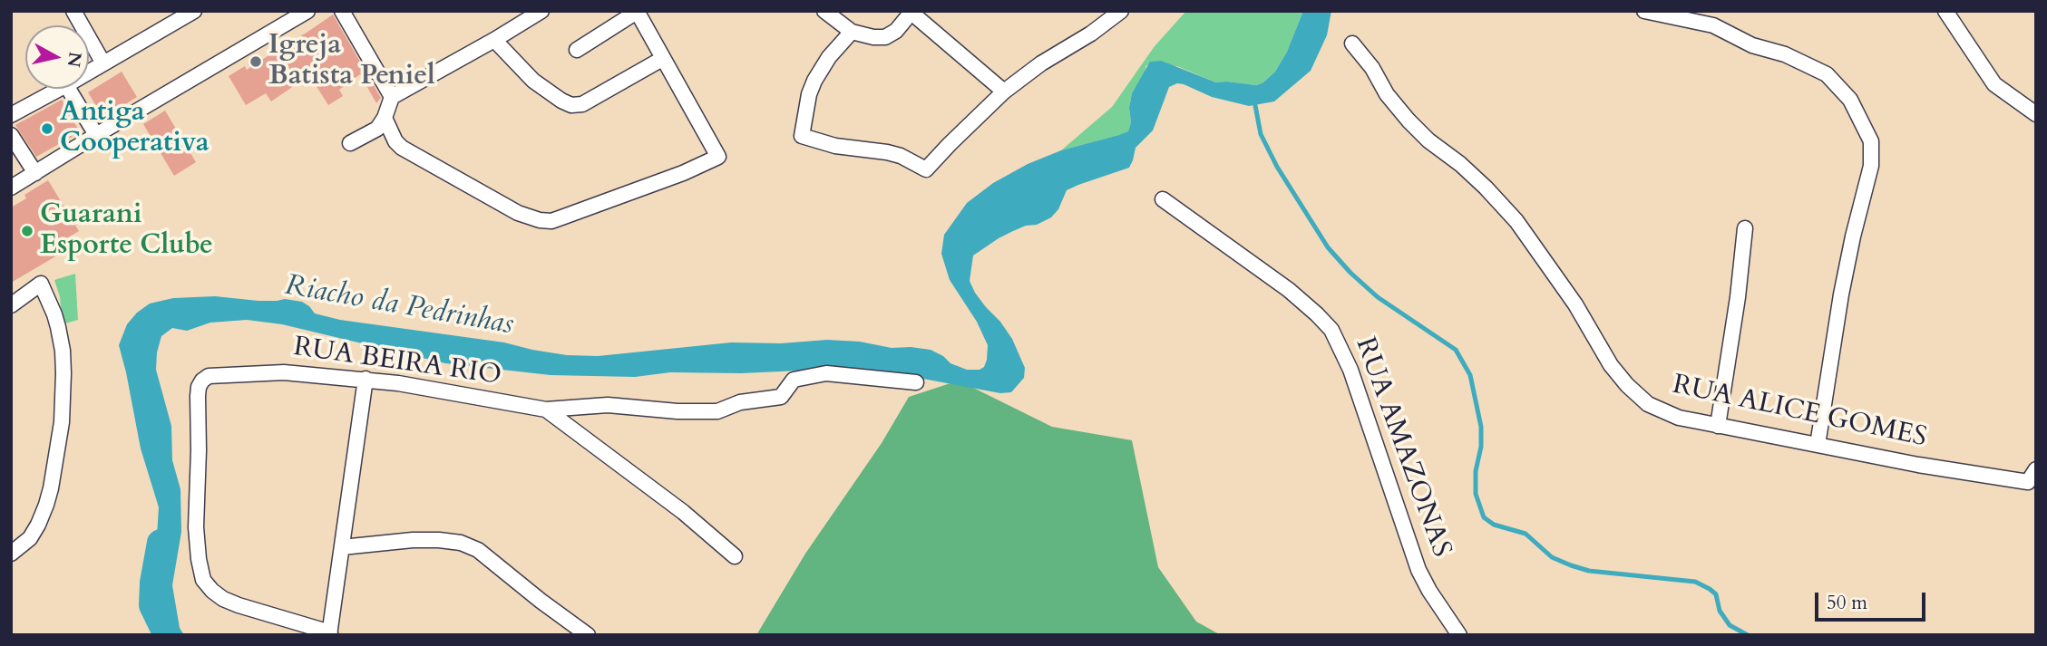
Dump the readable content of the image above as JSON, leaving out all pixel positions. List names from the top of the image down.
{
  "streets": {
    "street": ["RUA BEIRA RIO", "RUA ALICE GOMES", "RUA AMAZONAS"]
  },
  "water": ["Riacho da Pedrinhas"],
  "places": ["Igreja Batista Peniel", "Antiga Cooperativa", "Guarani Esporte Clube"],
  "scale_bar": "50 m",
  "north": "right"
}
